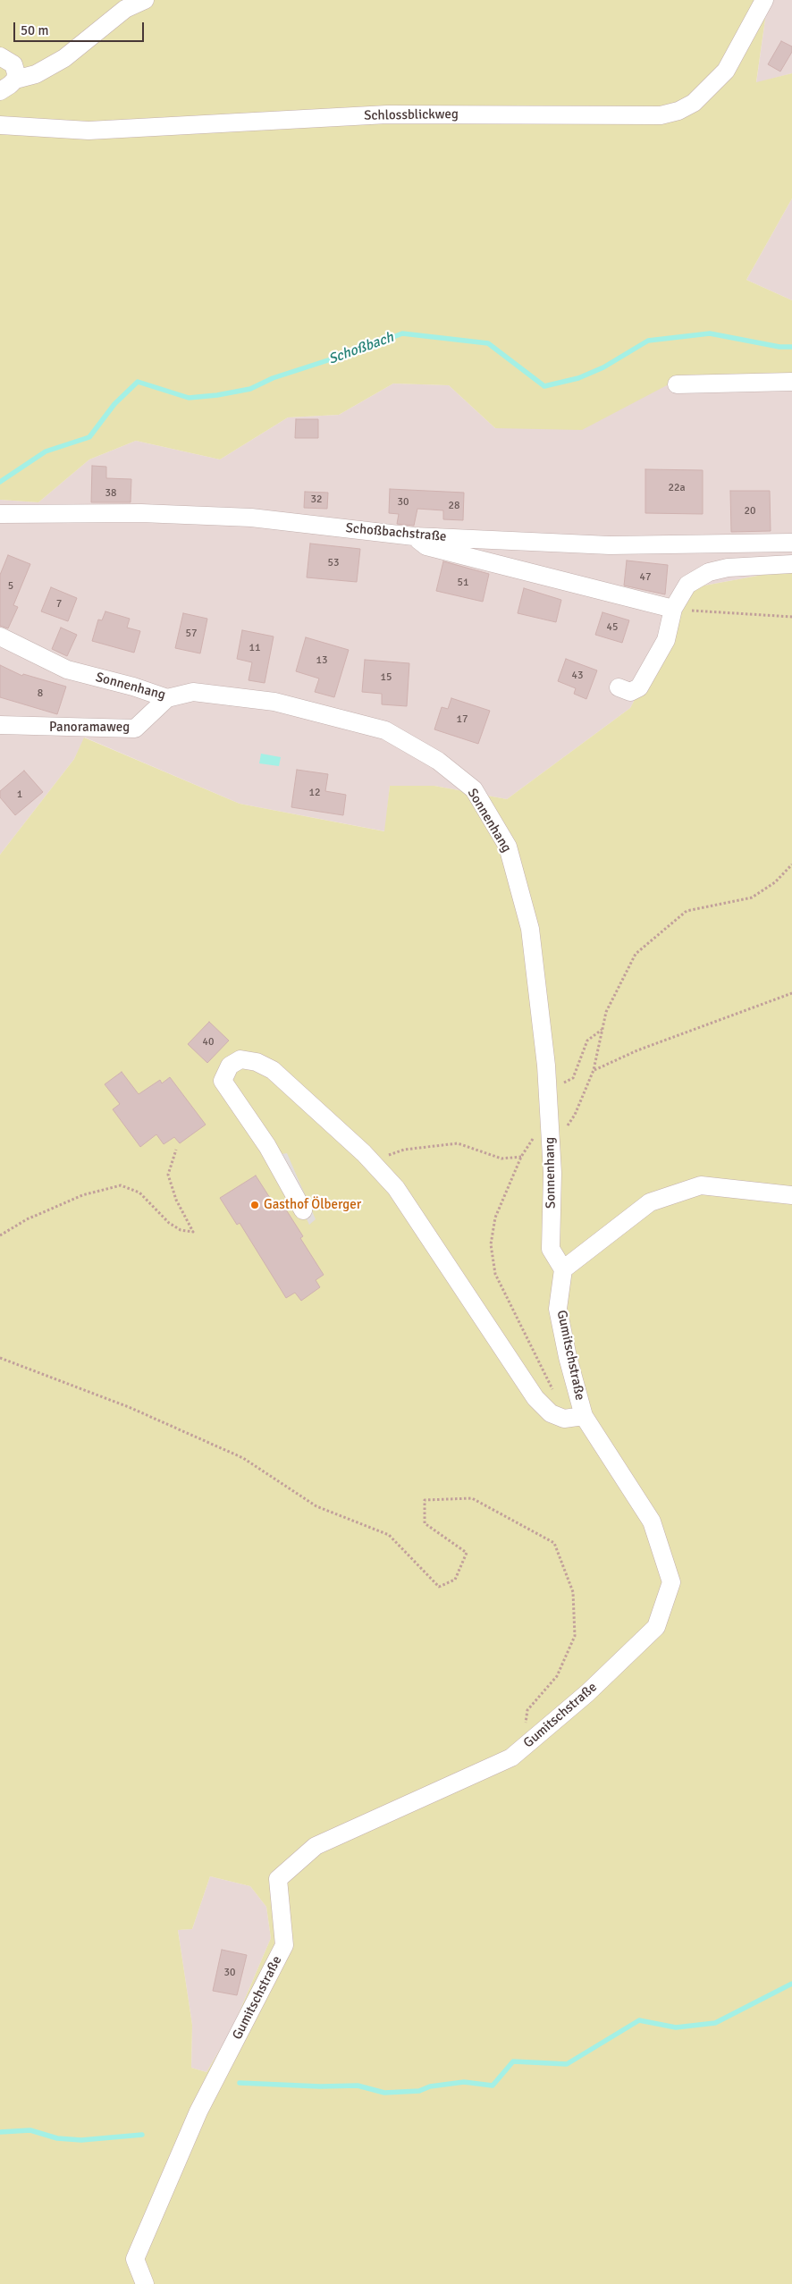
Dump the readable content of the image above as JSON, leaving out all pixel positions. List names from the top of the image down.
{
  "streets": {
    "street": [
      "Schlossblickweg",
      "Schoßbachstraße",
      "Sonnenhang",
      "Panoramaweg",
      "Gumitschstraße"
    ]
  },
  "crossings": [
    ["Sonnenhang", "Panoramaweg"],
    ["Sonnenhang", "Gumitschstraße"]
  ],
  "water": ["Schoßbach"],
  "places": ["Gasthof Ölberger"],
  "house_numbers": [
    "22a",
    "38",
    "32",
    "30",
    "28",
    "20",
    "53",
    "47",
    "51",
    "5",
    "7",
    "45",
    "57",
    "11",
    "13",
    "43",
    "15",
    "8",
    "17",
    "12",
    "1",
    "40",
    "30"
  ],
  "scale_bar": "50 m"
}
